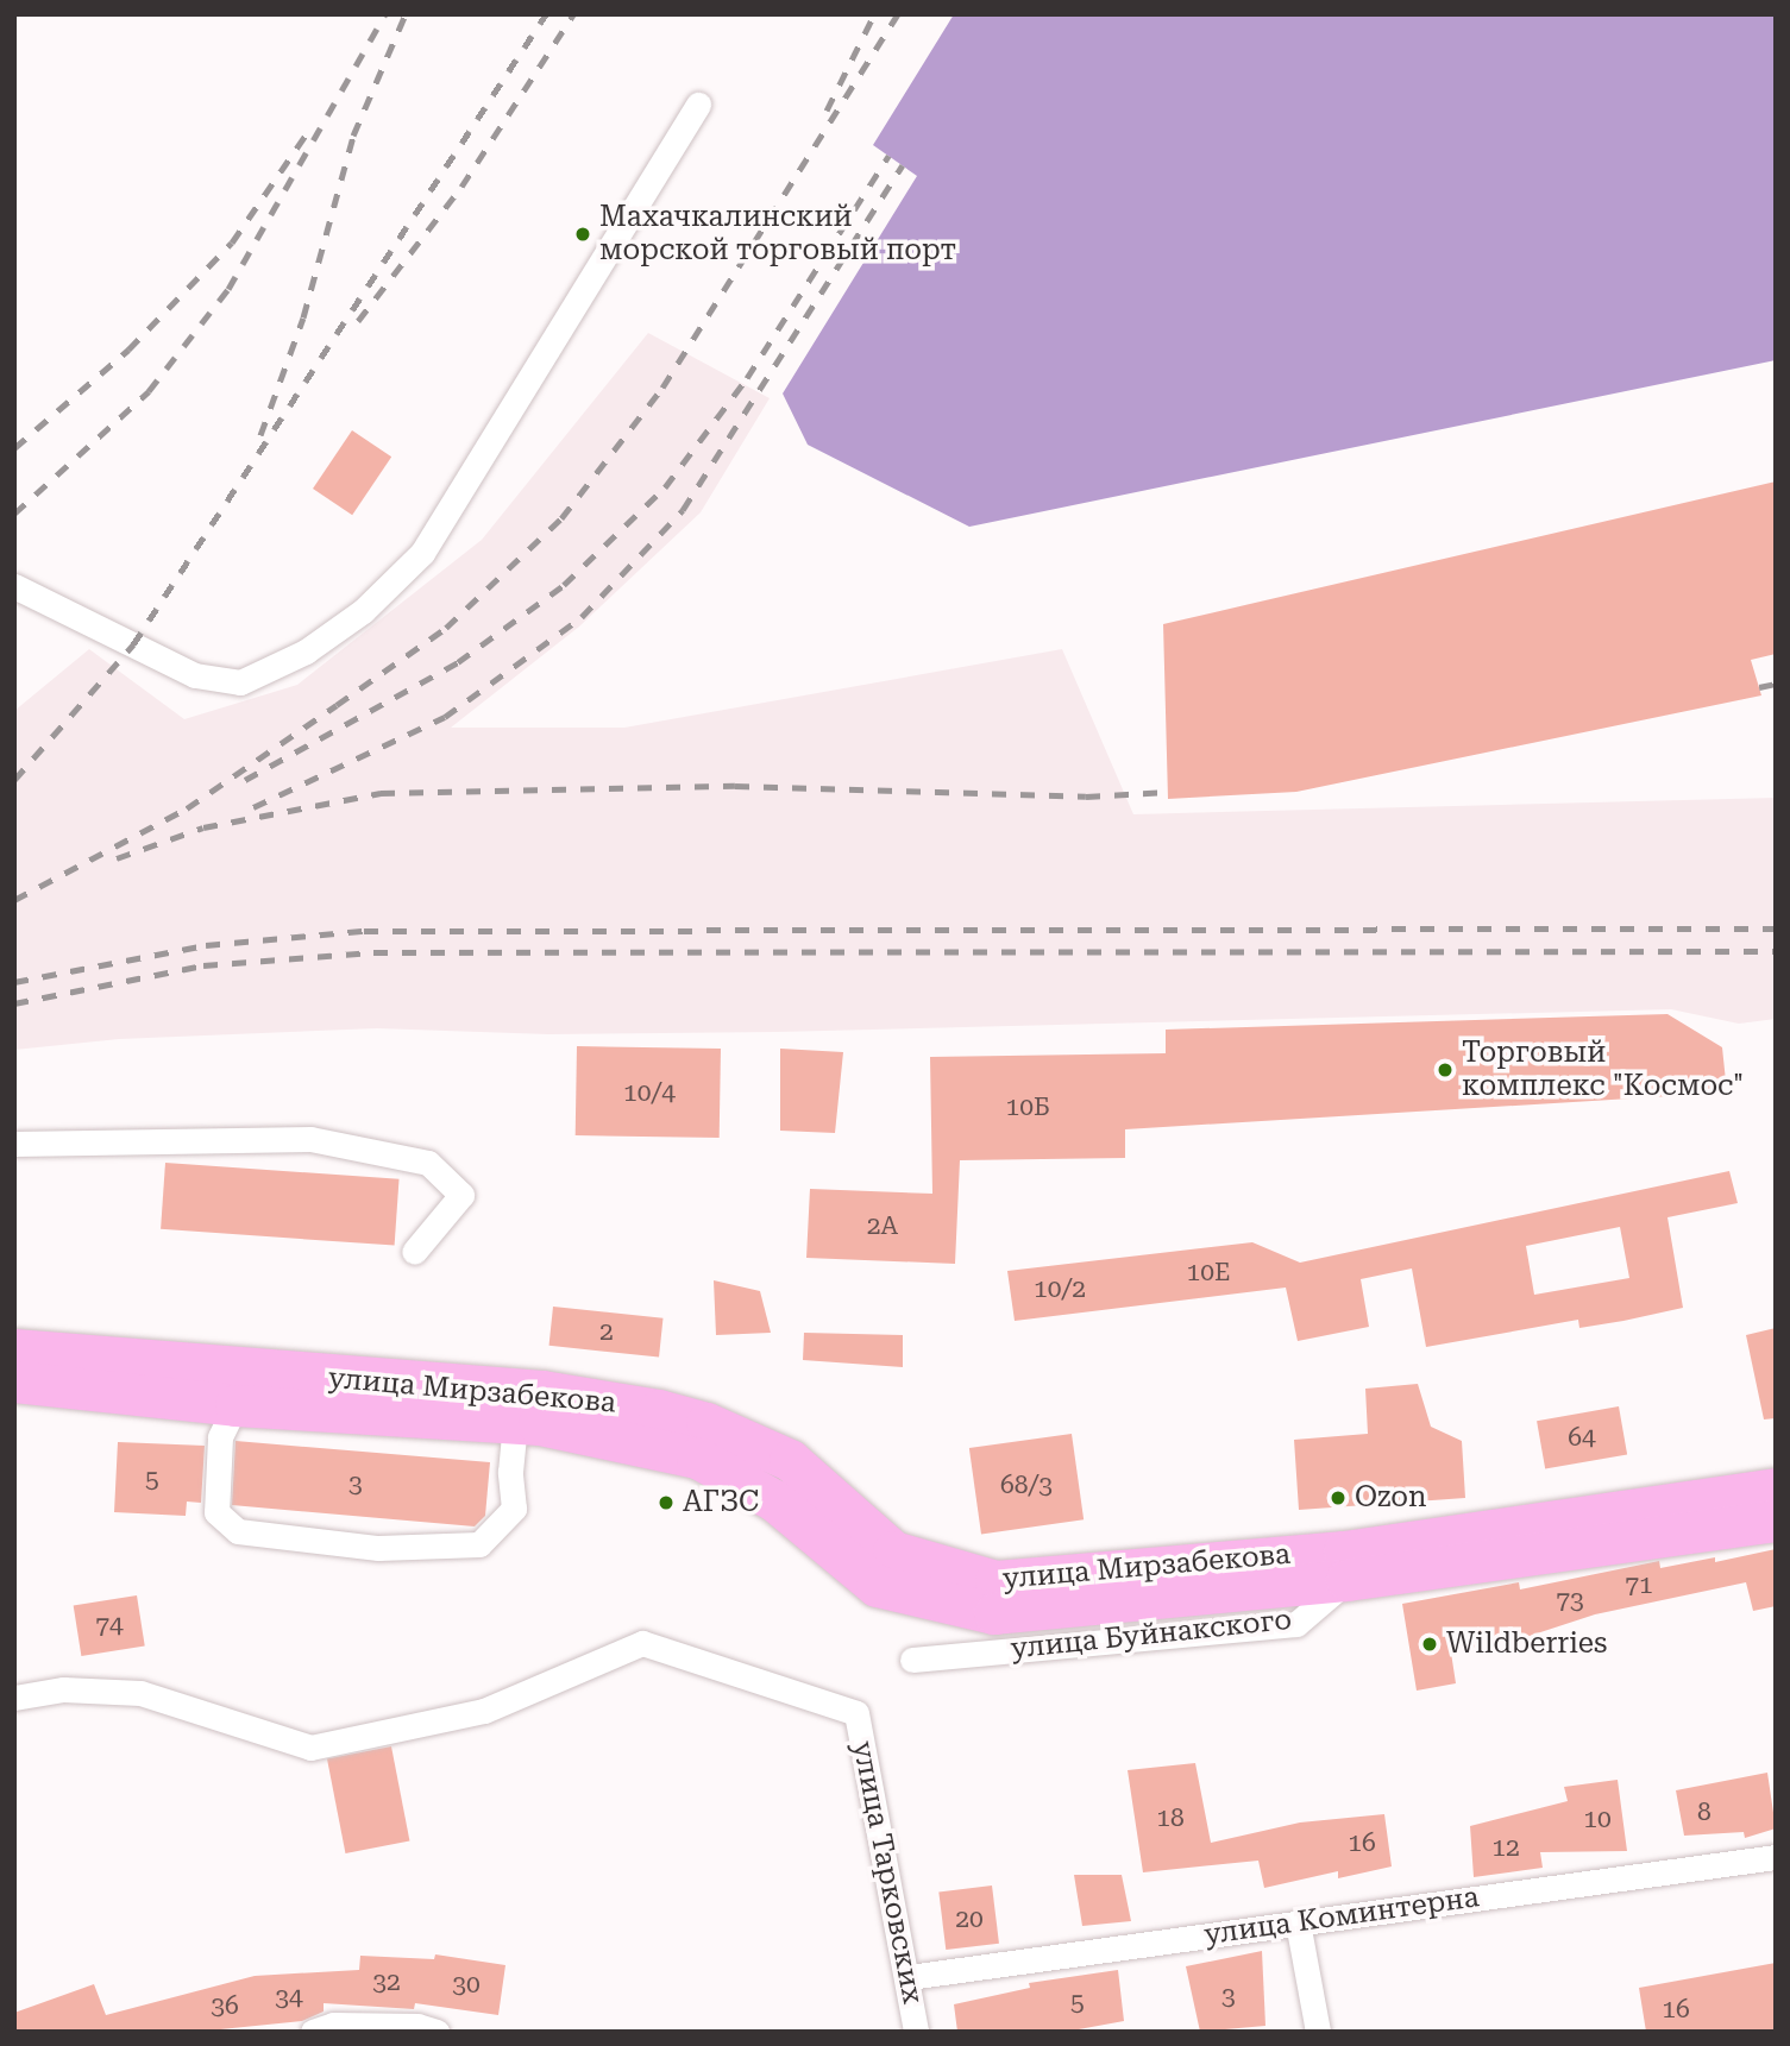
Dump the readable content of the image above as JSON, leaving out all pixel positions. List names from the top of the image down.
{
  "streets": {
    "main road": ["улица Мирзабекова"],
    "street": ["улица Буйнакского", "улица Тарковских", "улица Коминтерна"]
  },
  "crossings": [
    ["улица Мирзабекова", "улица Буйнакского"],
    ["улица Тарковских", "улица Коминтерна"]
  ],
  "places": [
    "Махачкалинский морской торговый порт",
    "Торговый комплекс \"Космос\"",
    "Ozon",
    "АГЗС",
    "Wildberries"
  ],
  "house_numbers": [
    "10/4",
    "10Б",
    "2А",
    "10Е",
    "10/2",
    "2",
    "64",
    "5",
    "3",
    "68/3",
    "71",
    "73",
    "74",
    "8",
    "18",
    "10",
    "16",
    "12",
    "20",
    "32",
    "30",
    "3",
    "34",
    "5",
    "36",
    "16"
  ]
}
